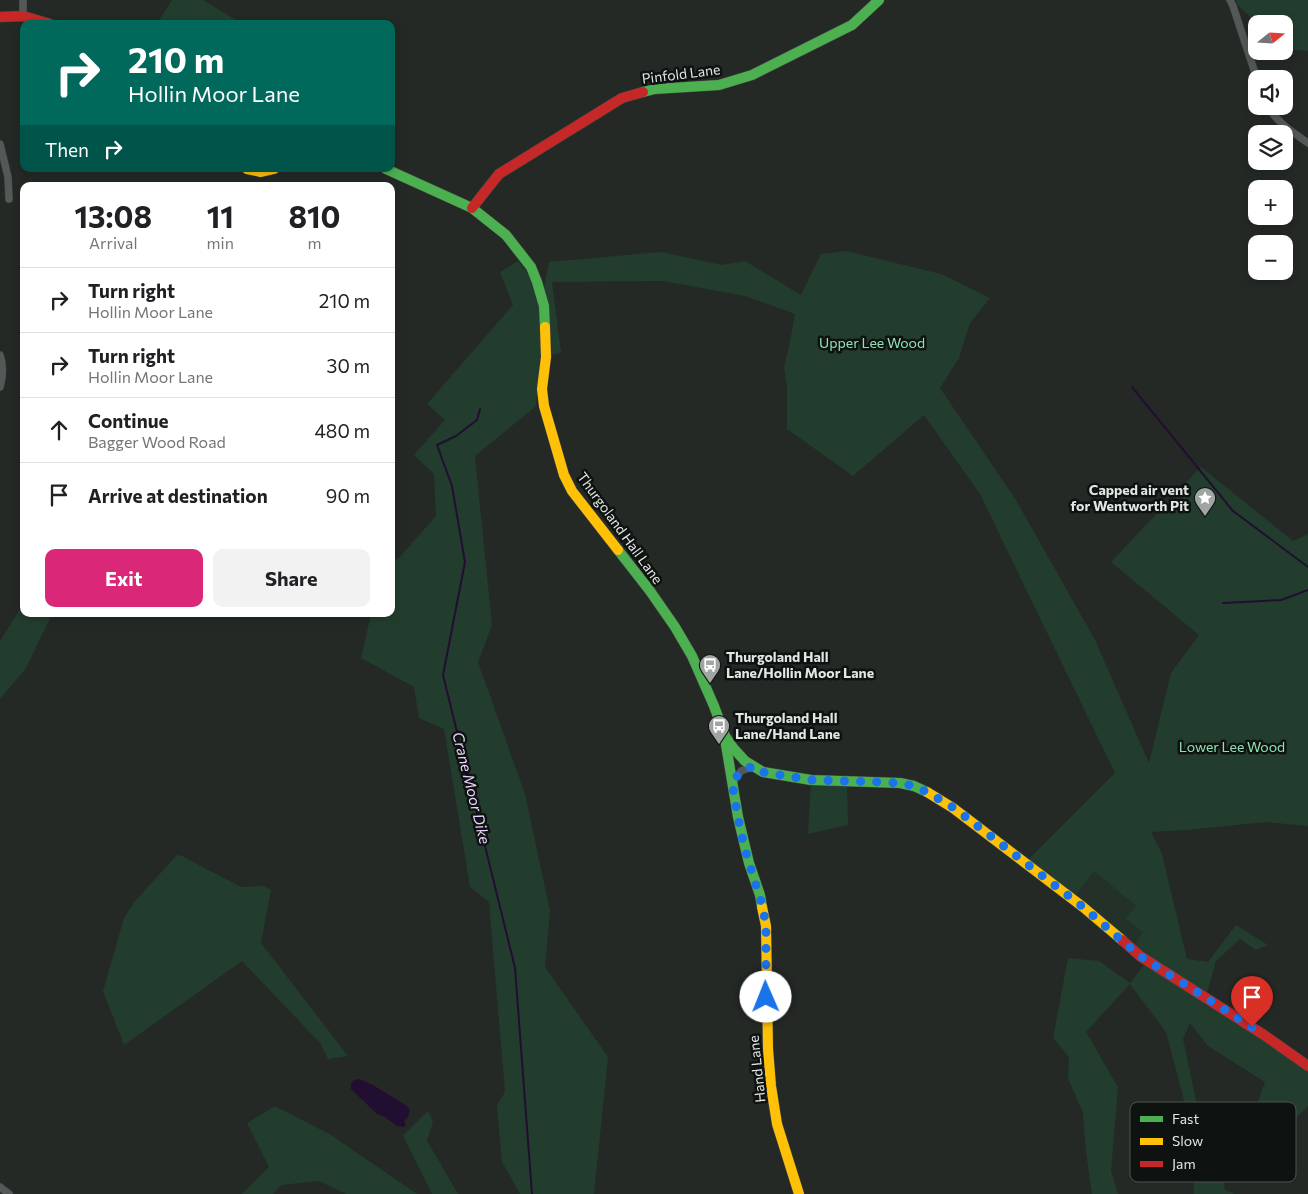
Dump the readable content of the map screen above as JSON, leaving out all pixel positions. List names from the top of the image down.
{
  "streets": {
    "street": ["Pinfold Lane", "Thurgoland Hall Lane", "Hand Lane"]
  },
  "crossings": [
    ["Pinfold Lane", "Thurgoland Hall Lane"],
    ["Thurgoland Hall Lane", "Hand Lane"]
  ],
  "water": ["Crane Moor Dike"],
  "parks": ["Upper Lee Wood", "Lower Lee Wood"],
  "places": {
    "place": ["Capped air vent for Wentworth Pit"],
    "bus stop": ["Thurgoland Hall Lane/Hollin Moor Lane", "Thurgoland Hall Lane/Hand Lane"]
  },
  "legend": ["Fast", "Slow", "Jam"],
  "north": "right",
  "page": {
    "map_buttons": ["+", "−"],
    "turn": ["210 m", "Hollin Moor Lane"],
    "then": "Then",
    "eta": [
      "13:08",
      "Arrival",
      "11",
      "min",
      "810",
      "m"
    ],
    "list": [
      {
        "name": "Turn right",
        "note": "Hollin Moor Lane",
        "value": "210 m"
      },
      {
        "name": "Turn right",
        "note": "Hollin Moor Lane",
        "value": "30 m"
      },
      {
        "name": "Continue",
        "note": "Bagger Wood Road",
        "value": "480 m"
      },
      {
        "name": "Arrive at destination",
        "value": "90 m"
      }
    ],
    "buttons": ["Exit", "Share"]
  }
}
